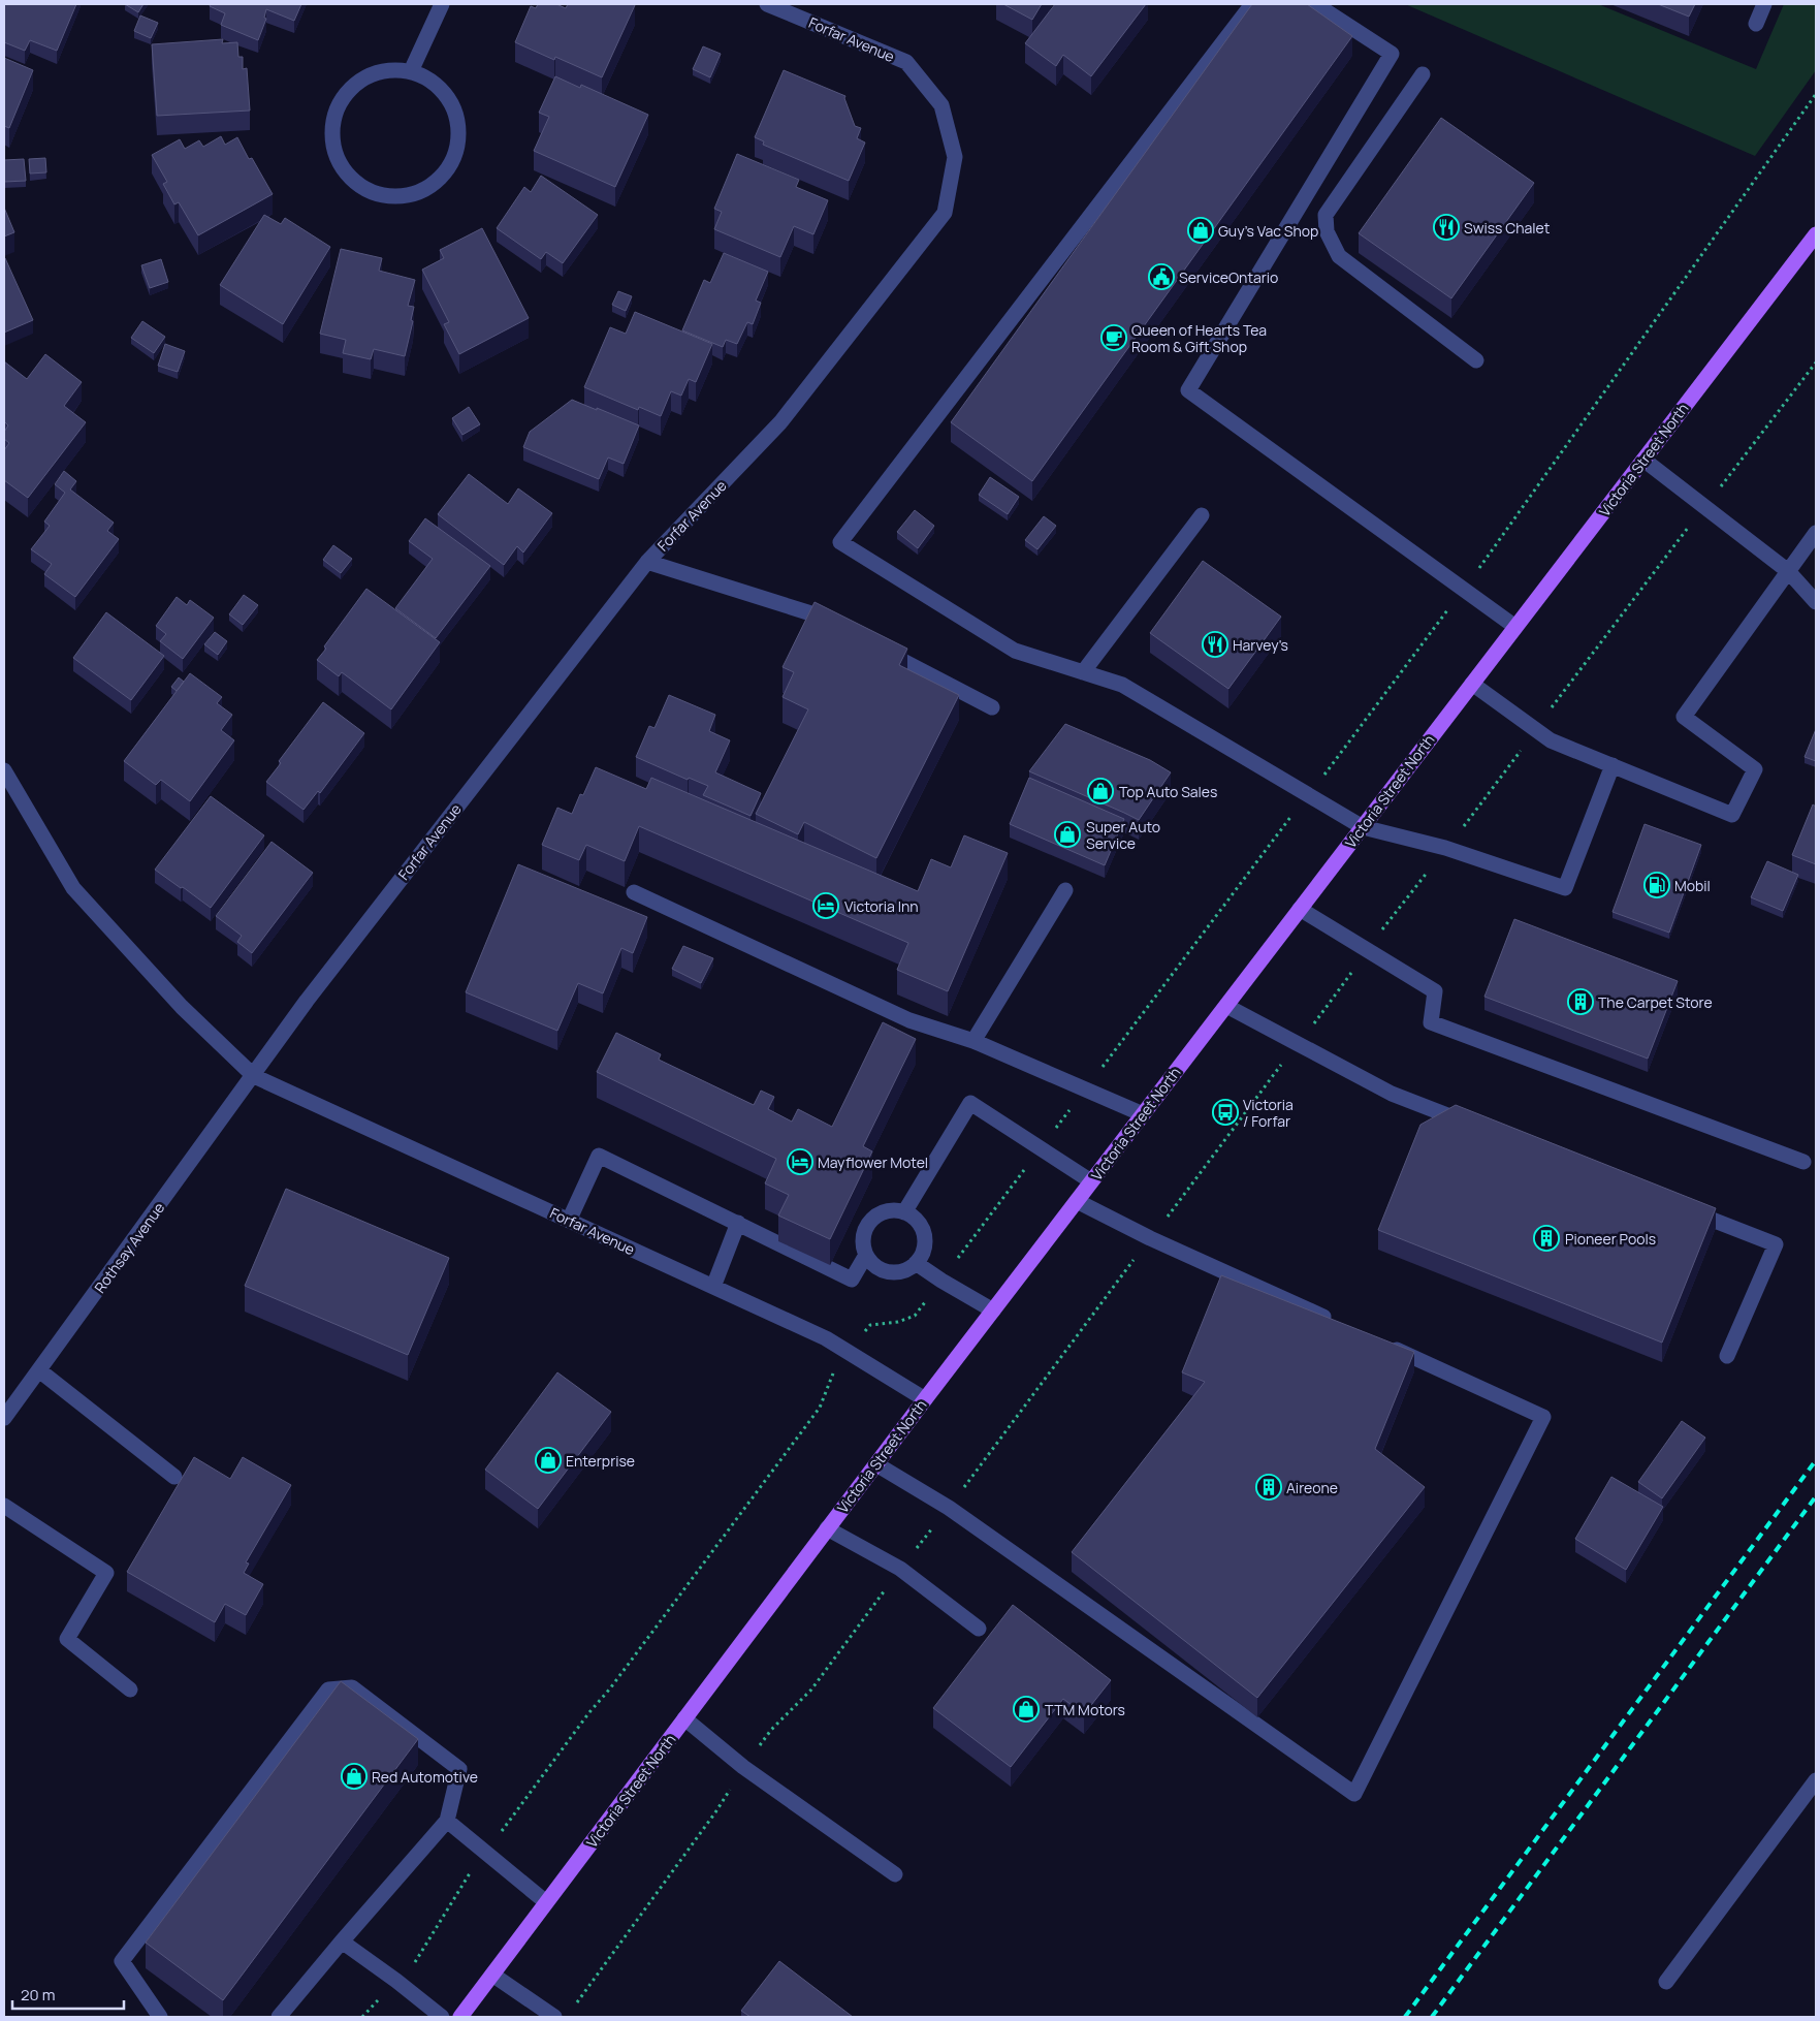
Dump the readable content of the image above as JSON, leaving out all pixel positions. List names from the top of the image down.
{
  "streets": {
    "main road": ["Victoria Street North"],
    "street": ["Forfar Avenue", "Rothsay Avenue"]
  },
  "crossings": [
    ["Forfar Avenue", "Victoria Street North"],
    ["Forfar Avenue", "Rothsay Avenue"]
  ],
  "places": {
    "restaurant": ["Swiss Chalet", "Harvey's"],
    "shop": [
      "Guy's Vac Shop",
      "Top Auto Sales",
      "Super Auto Service",
      "Enterprise",
      "TTM Motors",
      "Red Automotive"
    ],
    "public building": ["ServiceOntario"],
    "cafe": ["Queen of Hearts Tea Room & Gift Shop"],
    "fuel station": ["Mobil"],
    "hotel": ["Victoria Inn", "Mayflower Motel"],
    "building": ["The Carpet Store", "Pioneer Pools", "Aireone"],
    "bus stop": ["Victoria / Forfar"]
  },
  "scale_bar": "20 m"
}
